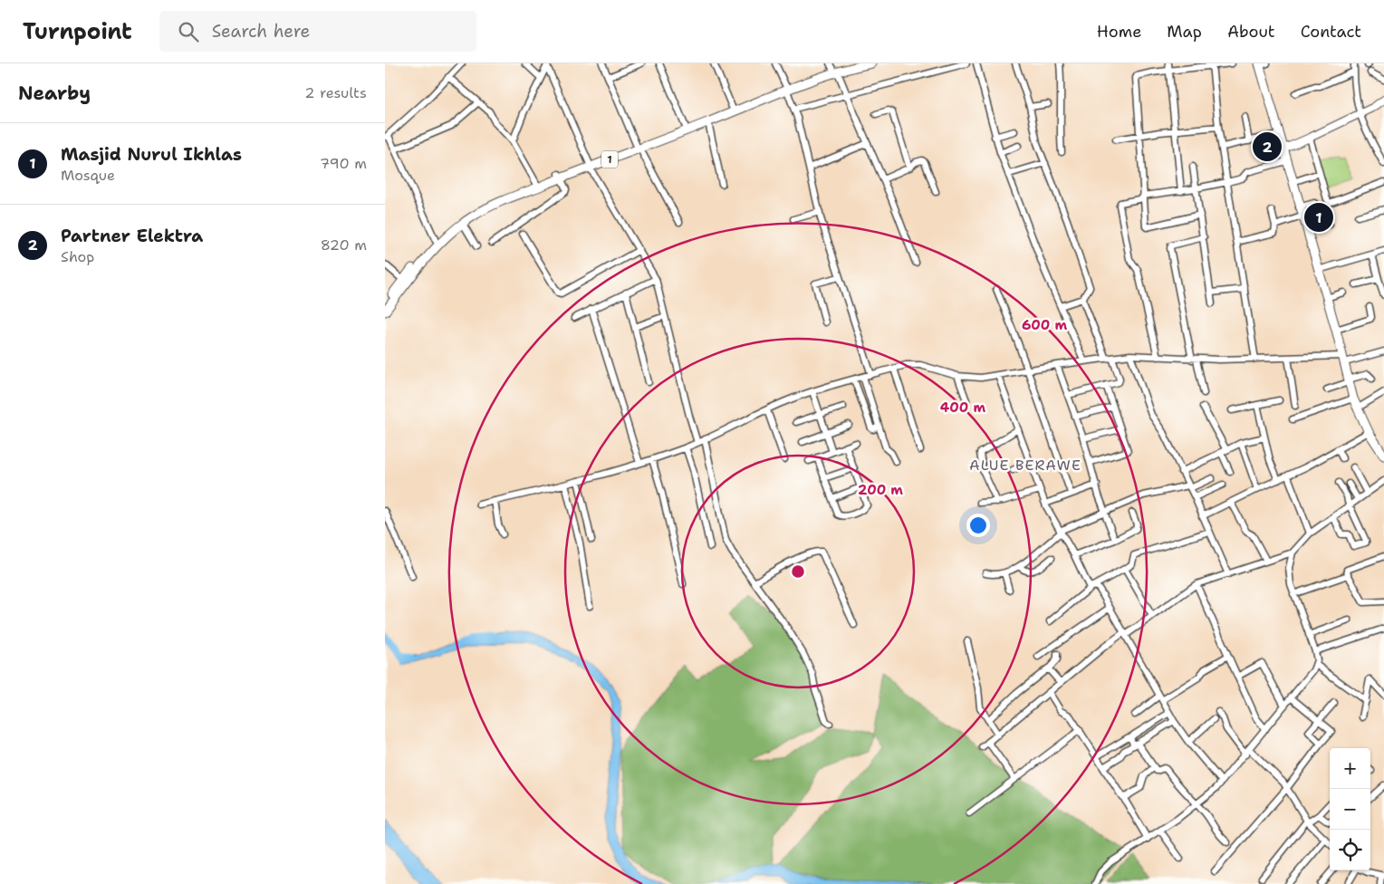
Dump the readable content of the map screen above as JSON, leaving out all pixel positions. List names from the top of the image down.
{
  "streets": {
    "highway": ["1"]
  },
  "districts": ["ALUE BERAWE"],
  "page": {
    "header": "Turnpoint",
    "search": "Search here",
    "nav": [
      "Home",
      "Map",
      "About",
      "Contact"
    ],
    "heading": ["Nearby", "2 results"],
    "list": [
      {
        "mark": "1",
        "name": "Masjid Nurul Ikhlas",
        "note": "Mosque",
        "value": "790 m"
      },
      {
        "mark": "2",
        "name": "Partner Elektra",
        "note": "Shop",
        "value": "820 m"
      }
    ],
    "pins": ["2", "1"],
    "map_buttons": ["+", "−"]
  },
  "rings": ["600 m", "400 m", "200 m"]
}
